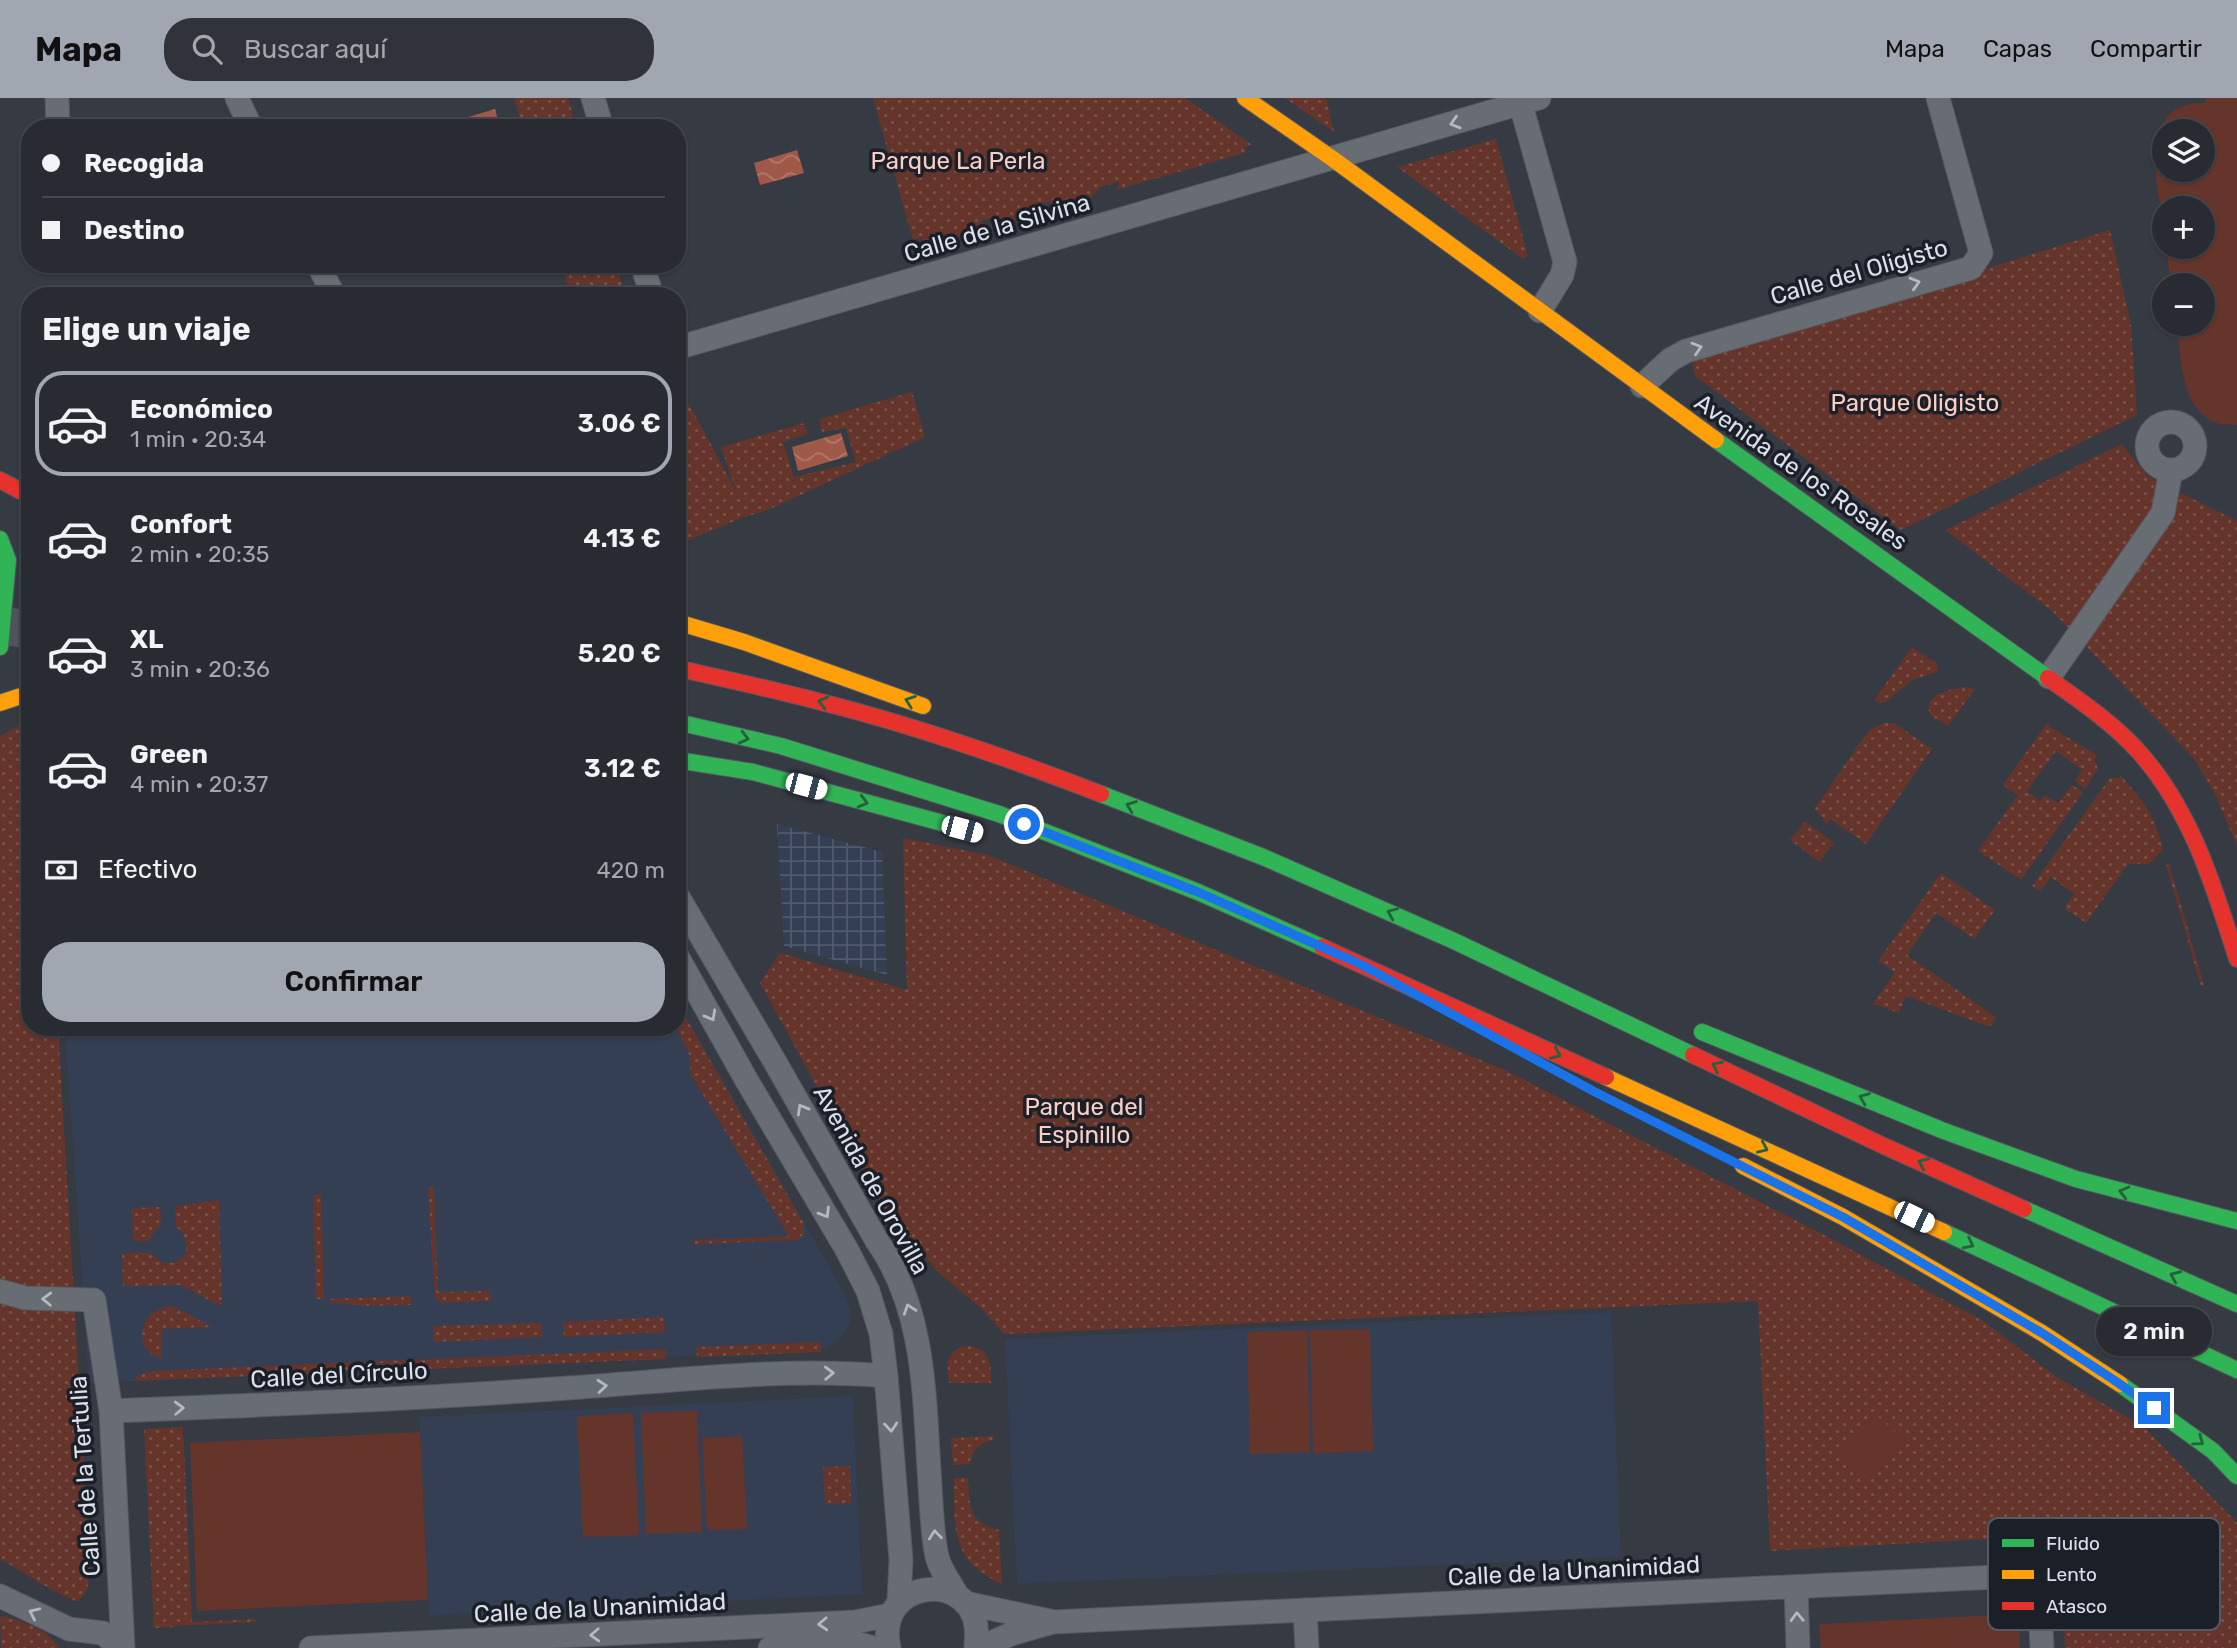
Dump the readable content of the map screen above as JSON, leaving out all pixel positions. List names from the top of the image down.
{
  "streets": {
    "main road": ["Avenida de los Rosales"],
    "street": [
      "Calle de la Silvina",
      "Calle del Oligisto",
      "Avenida de Orovilla",
      "Calle del Círculo",
      "Calle de la Tertulia",
      "Calle de la Unanimidad"
    ]
  },
  "crossings": [
    ["Calle de la Silvina", "Avenida de los Rosales"],
    ["Calle del Oligisto", "Avenida de los Rosales"],
    ["Avenida de Orovilla", "Calle de la Unanimidad"],
    ["Calle del Círculo", "Calle de la Tertulia"]
  ],
  "parks": ["Parque La Perla", "Parque Oligisto", "Parque del Espinillo"],
  "legend": ["Fluido", "Lento", "Atasco"],
  "page": {
    "header": "Mapa",
    "search": "Buscar aquí",
    "nav": ["Mapa", "Capas", "Compartir"],
    "map_buttons": ["+", "−"],
    "banner": ["Recogida", "Destino"],
    "heading": "Elige un viaje",
    "list": [
      {
        "name": "Económico",
        "note": "1 min · 20:34",
        "value": "3.06 €"
      },
      {
        "name": "Confort",
        "note": "2 min · 20:35",
        "value": "4.13 €"
      },
      {
        "name": "XL",
        "note": "3 min · 20:36",
        "value": "5.20 €"
      },
      {
        "name": "Green",
        "note": "4 min · 20:37",
        "value": "3.12 €"
      }
    ],
    "pay": ["Efectivo", "420 m"],
    "buttons": "Confirmar",
    "bubble": "2 min"
  }
}
